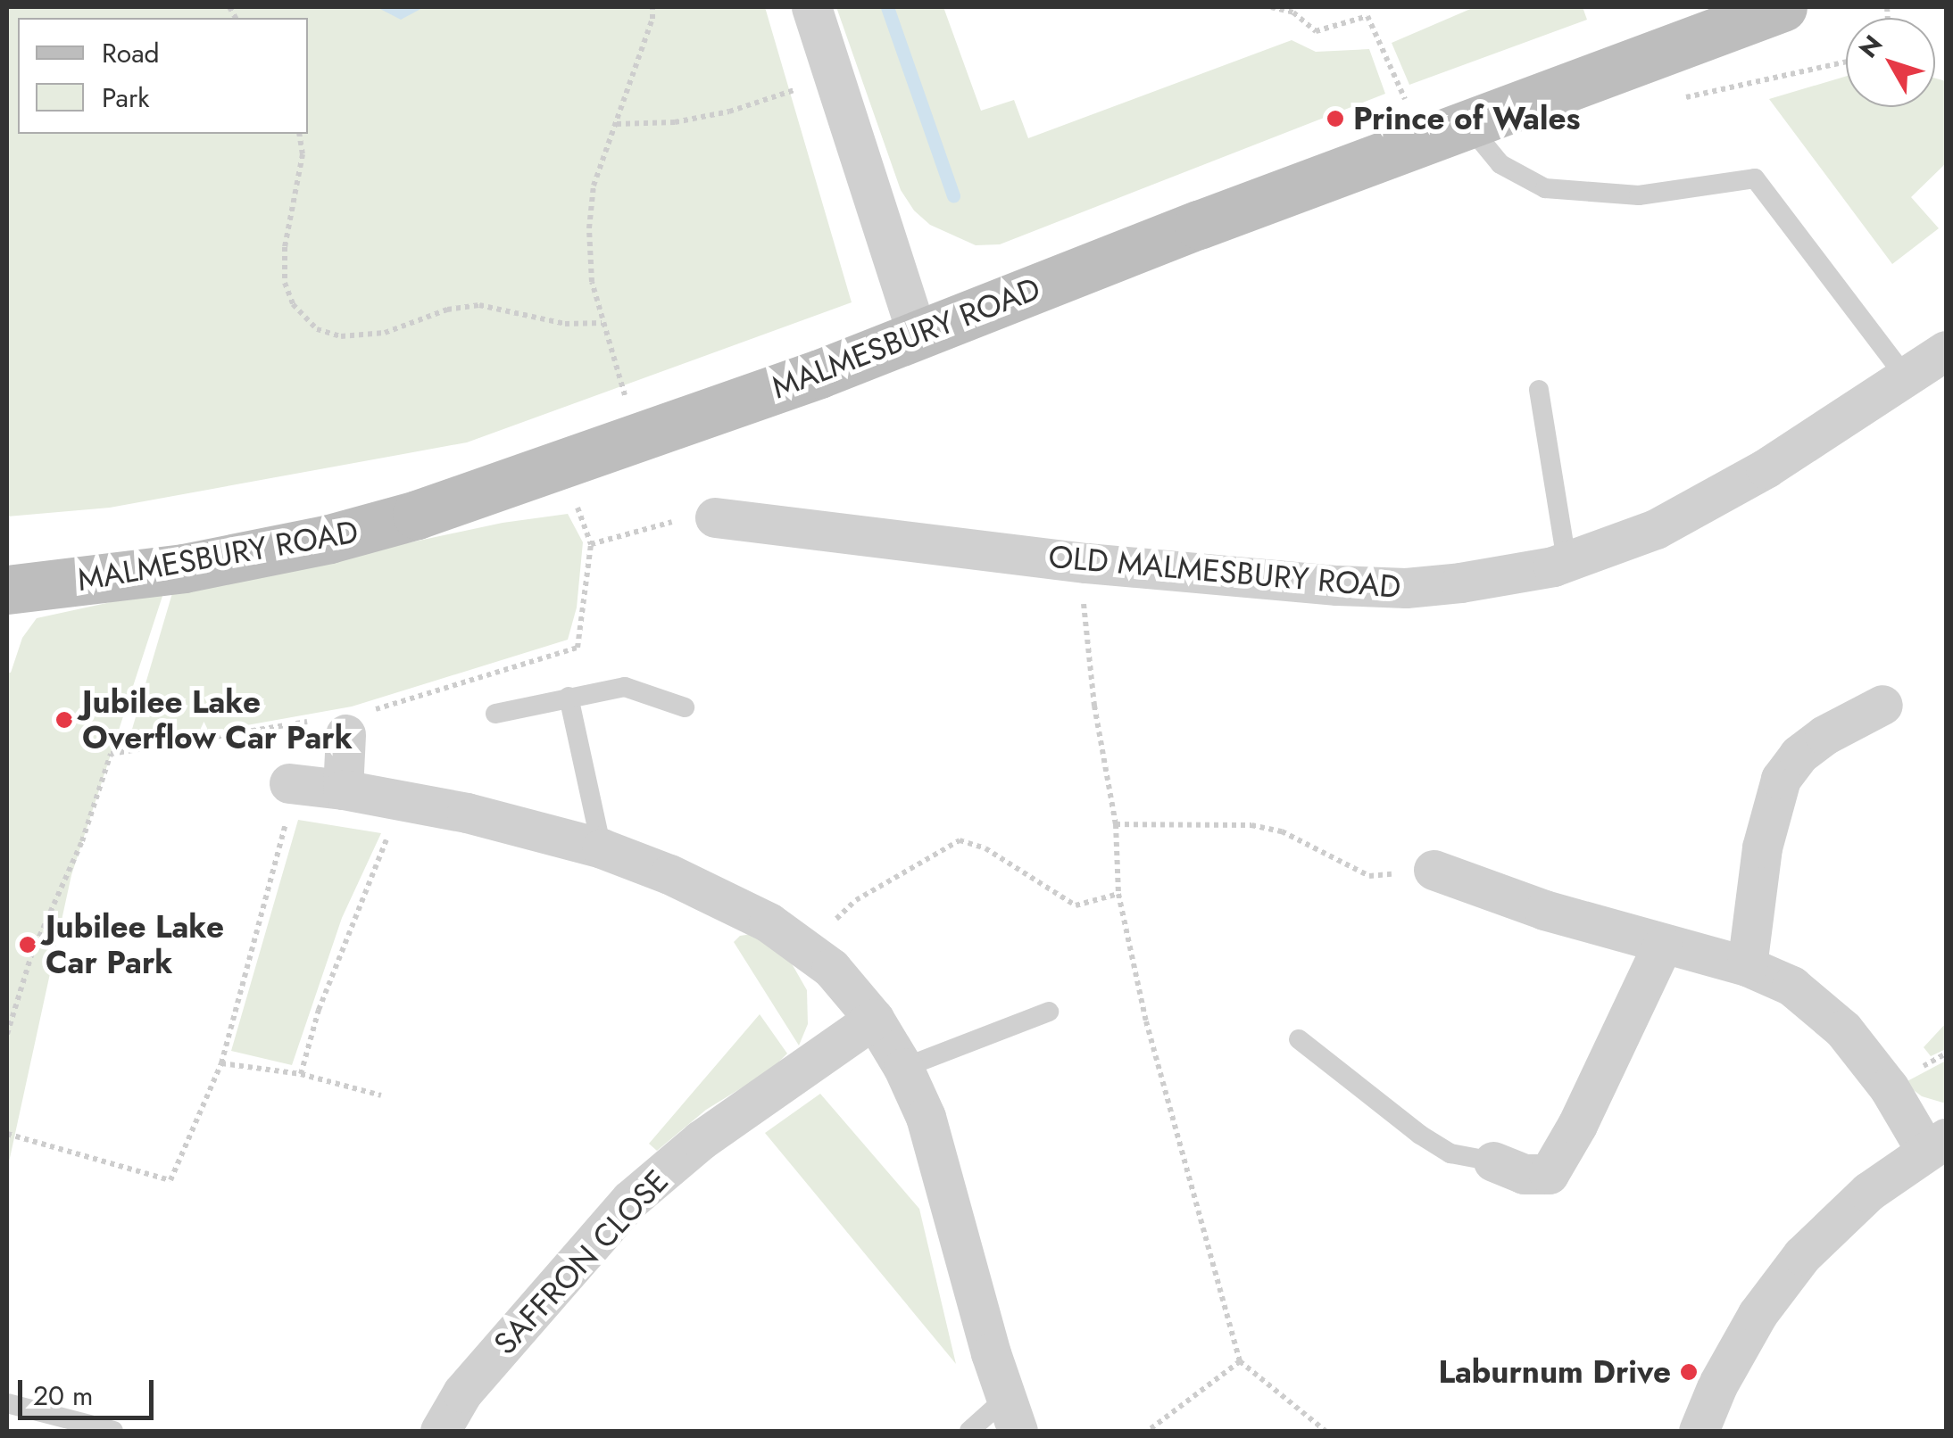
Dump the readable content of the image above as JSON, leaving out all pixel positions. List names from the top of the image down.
{
  "streets": {
    "main road": ["MALMESBURY ROAD"],
    "street": ["OLD MALMESBURY ROAD", "SAFFRON CLOSE"]
  },
  "places": [
    "Prince of Wales",
    "Jubilee Lake Overflow Car Park",
    "Jubilee Lake Car Park",
    "Laburnum Drive"
  ],
  "legend": ["Road", "Park"],
  "scale_bar": "20 m",
  "north": "top left"
}
